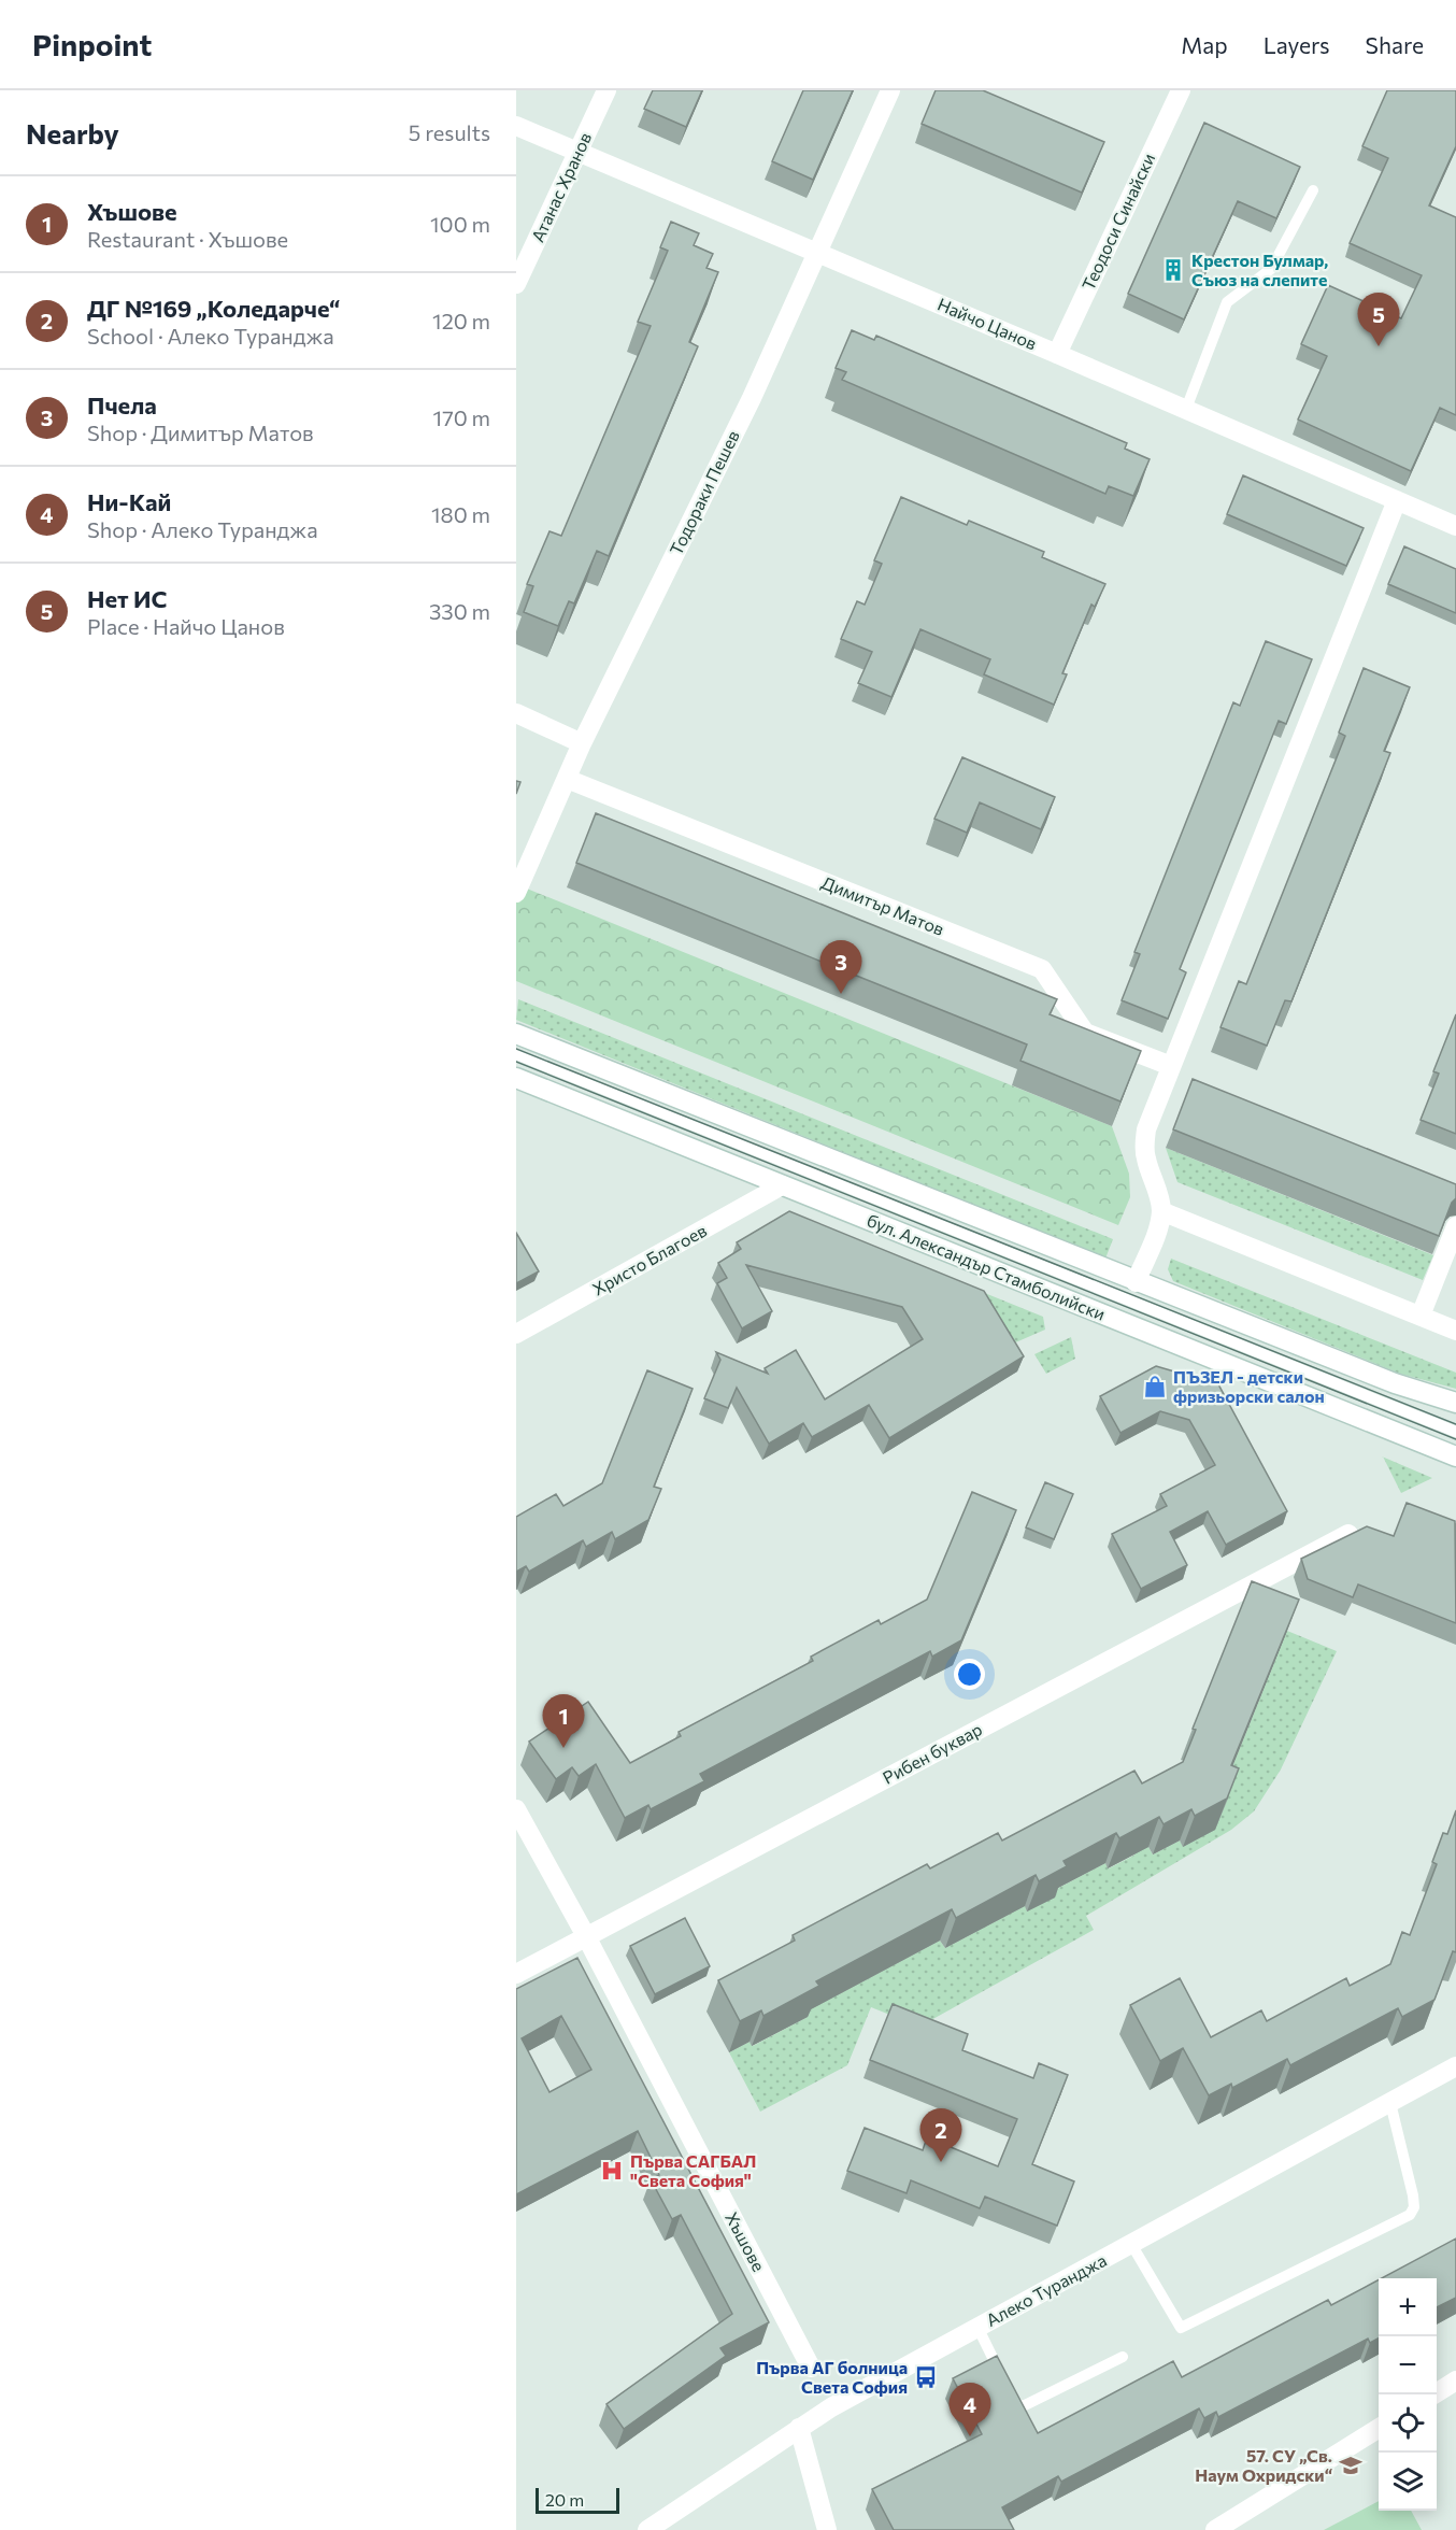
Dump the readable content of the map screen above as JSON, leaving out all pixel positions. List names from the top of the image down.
{
  "streets": {
    "street": [
      "Атанас Хранов",
      "Теодоси Синайски",
      "Найчо Цанов",
      "Тодораки Пешев",
      "Димитър Матов",
      "Христо Благоев",
      "бул. Александър Стамболийски",
      "Рибен буквар",
      "Хъшове",
      "Алеко Туранджа"
    ]
  },
  "crossings": [
    ["Атанас Хранов", "Найчо Цанов"],
    ["Теодоси Синайски", "Найчо Цанов"],
    ["Найчо Цанов", "Тодораки Пешев"],
    ["Тодораки Пешев", "Димитър Матов"],
    ["Христо Благоев", "бул. Александър Стамболийски"],
    ["Рибен буквар", "Хъшове"]
  ],
  "places": {
    "building": ["Крестон Булмар, Съюз на слепите"],
    "shop": ["ПЪЗЕЛ - детски фризьорски салон"],
    "hospital": ["Първа САГБАЛ \"Света София\""],
    "bus stop": ["Първа АГ болница Света София"],
    "school or university": ["57. СУ „Св. Наум Охридски“"]
  },
  "scale_bar": "20 m",
  "page": {
    "header": "Pinpoint",
    "nav": ["Map", "Layers", "Share"],
    "heading": ["Nearby", "5 results"],
    "list": [
      {
        "mark": "1",
        "name": "Хъшове",
        "note": "Restaurant · Хъшове",
        "value": "100 m"
      },
      {
        "mark": "2",
        "name": "ДГ №169 „Коледарче“",
        "note": "School · Алеко Туранджа",
        "value": "120 m"
      },
      {
        "mark": "3",
        "name": "Пчела",
        "note": "Shop · Димитър Матов",
        "value": "170 m"
      },
      {
        "mark": "4",
        "name": "Ни-Кай",
        "note": "Shop · Алеко Туранджа",
        "value": "180 m"
      },
      {
        "mark": "5",
        "name": "Нет ИС",
        "note": "Place · Найчо Цанов",
        "value": "330 m"
      }
    ],
    "pins": [
      "5",
      "3",
      "1",
      "2",
      "4"
    ],
    "map_buttons": ["+", "−"],
    "scale": "20 m"
  }
}
